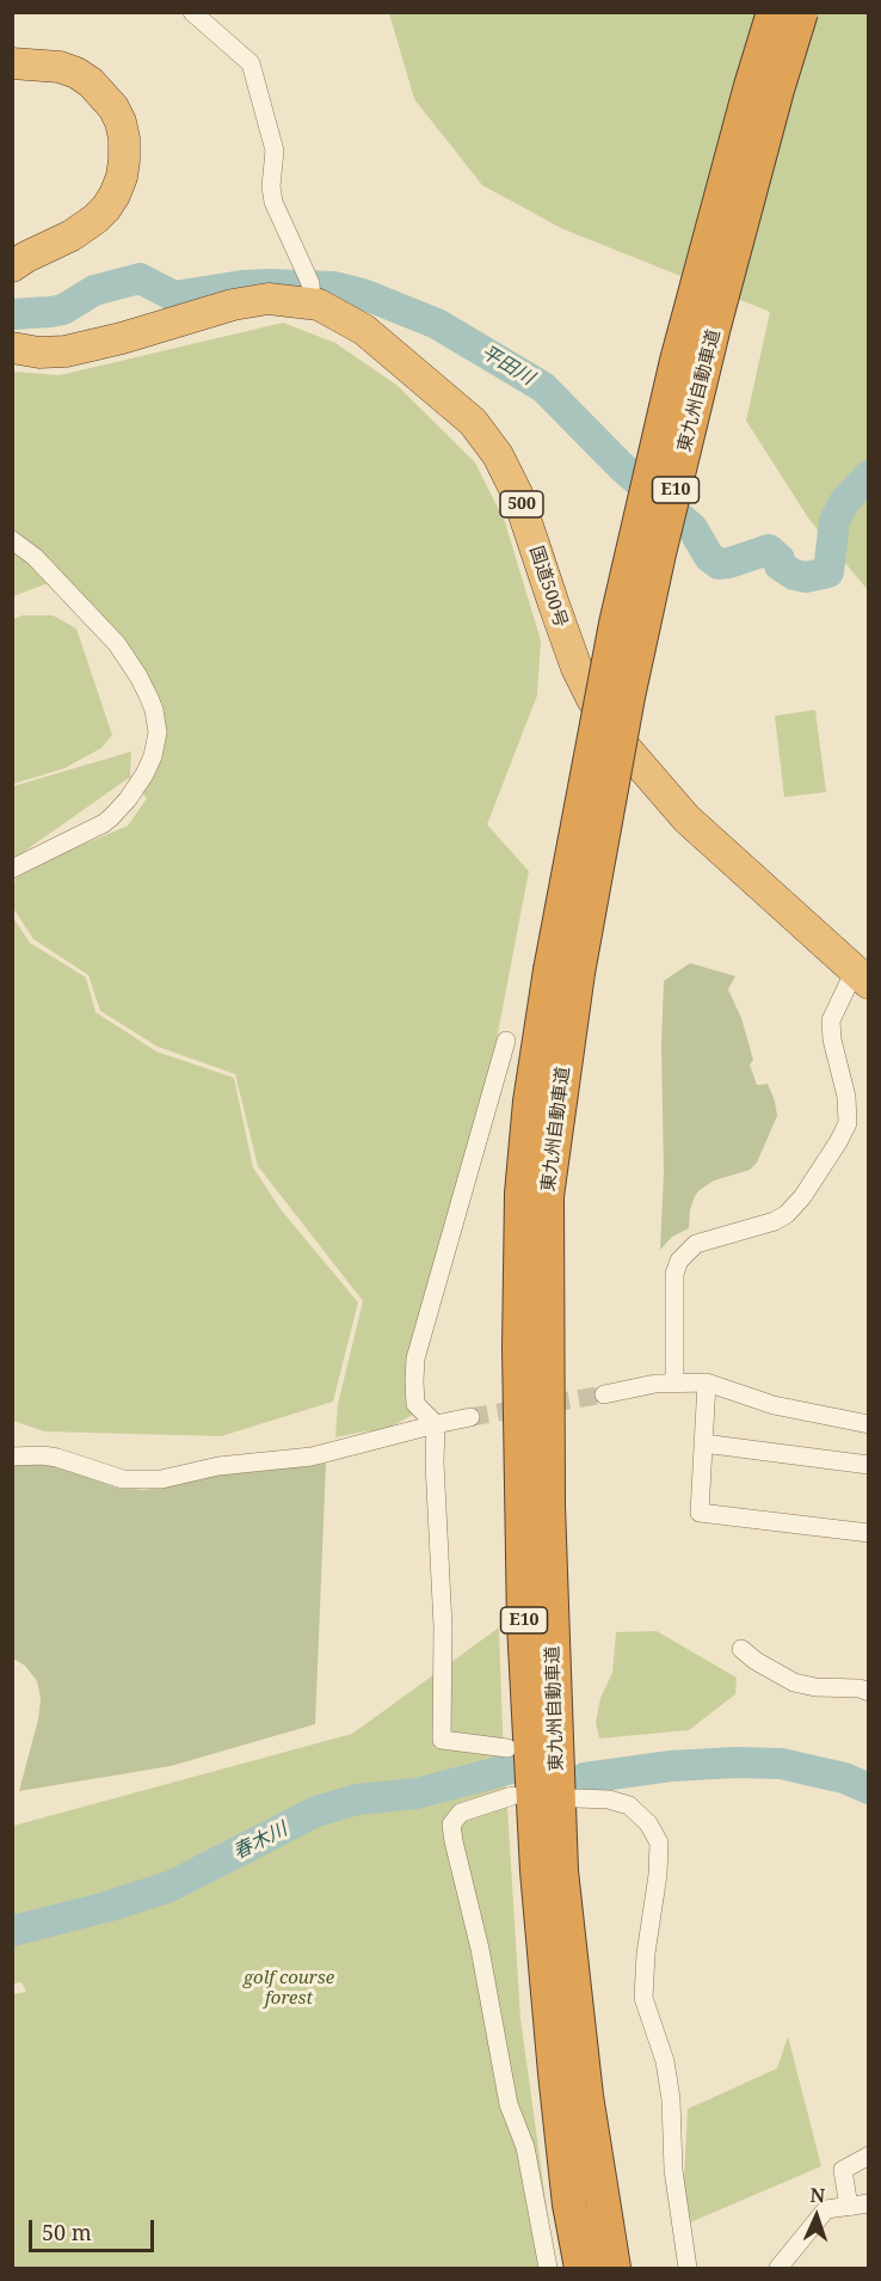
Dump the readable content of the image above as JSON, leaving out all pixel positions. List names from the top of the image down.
{
  "streets": {
    "highway": [
      "東九州自動車道",
      "E10",
      "500",
      "国道500号"
    ]
  },
  "water": ["平田川", "春木川"],
  "parks": ["golf course forest"],
  "scale_bar": "50 m",
  "north": "top"
}
